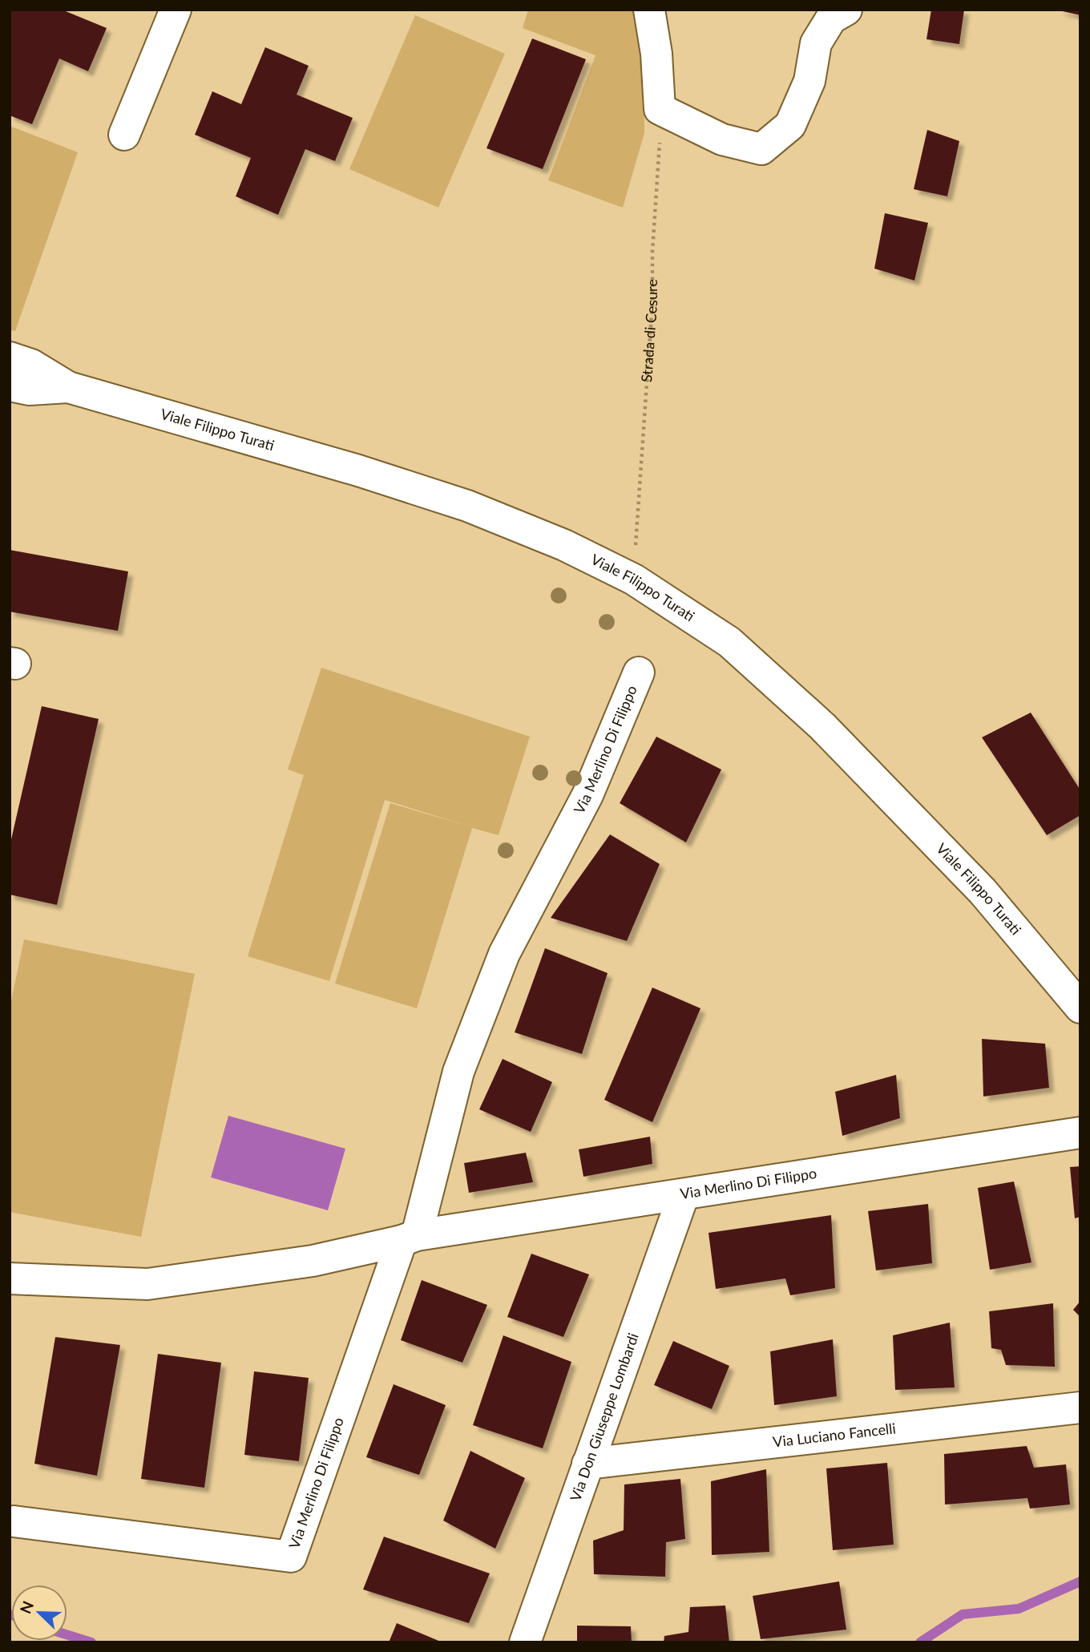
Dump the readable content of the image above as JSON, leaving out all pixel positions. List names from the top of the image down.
{
  "streets": {
    "street": [
      "Viale Filippo Turati",
      "Via Merlino Di Filippo",
      "Via Don Giuseppe Lombardi",
      "Via Luciano Fancelli"
    ],
    "path": ["Strada di Cesure"]
  },
  "crossings": [
    ["Via Merlino Di Filippo", "Via Don Giuseppe Lombardi"],
    ["Via Don Giuseppe Lombardi", "Via Luciano Fancelli"]
  ],
  "north": "top left"
}
